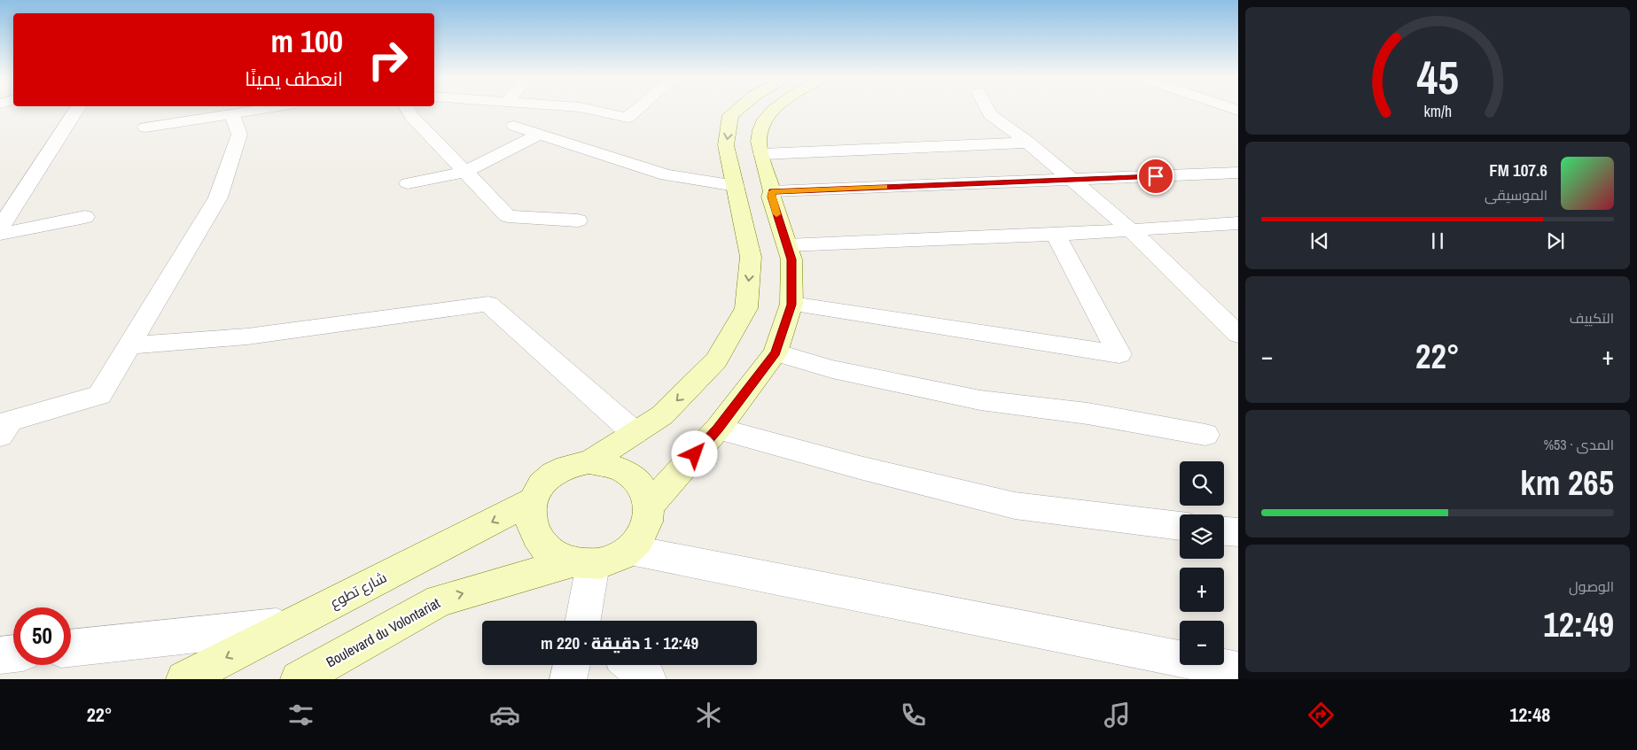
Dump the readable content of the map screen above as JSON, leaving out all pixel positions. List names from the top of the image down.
{
  "streets": {
    "main road": ["شارع تطوع", "Boulevard du Volontariat"]
  },
  "crossings": [
    ["شارع تطوع", "Boulevard du Volontariat"]
  ],
  "one_way": ["شارع تطوع", "Boulevard du Volontariat"],
  "page": {
    "turn": ["100 m", "انعطف يمينًا"],
    "song": ["107.6 FM", "الموسيقى"],
    "tile": [
      "التكييف",
      ["المدى · 53%", "265 km"],
      ["الوصول", "12:49"]
    ],
    "heat": ["−", "22°", "+"],
    "map_buttons": ["+", "−"],
    "limit": "50",
    "trip": "12:49 · 1 دقيقة · 220 m",
    "tabs": ["12:48", "22°"],
    "gauge": ["45", "km/h"]
  }
}
